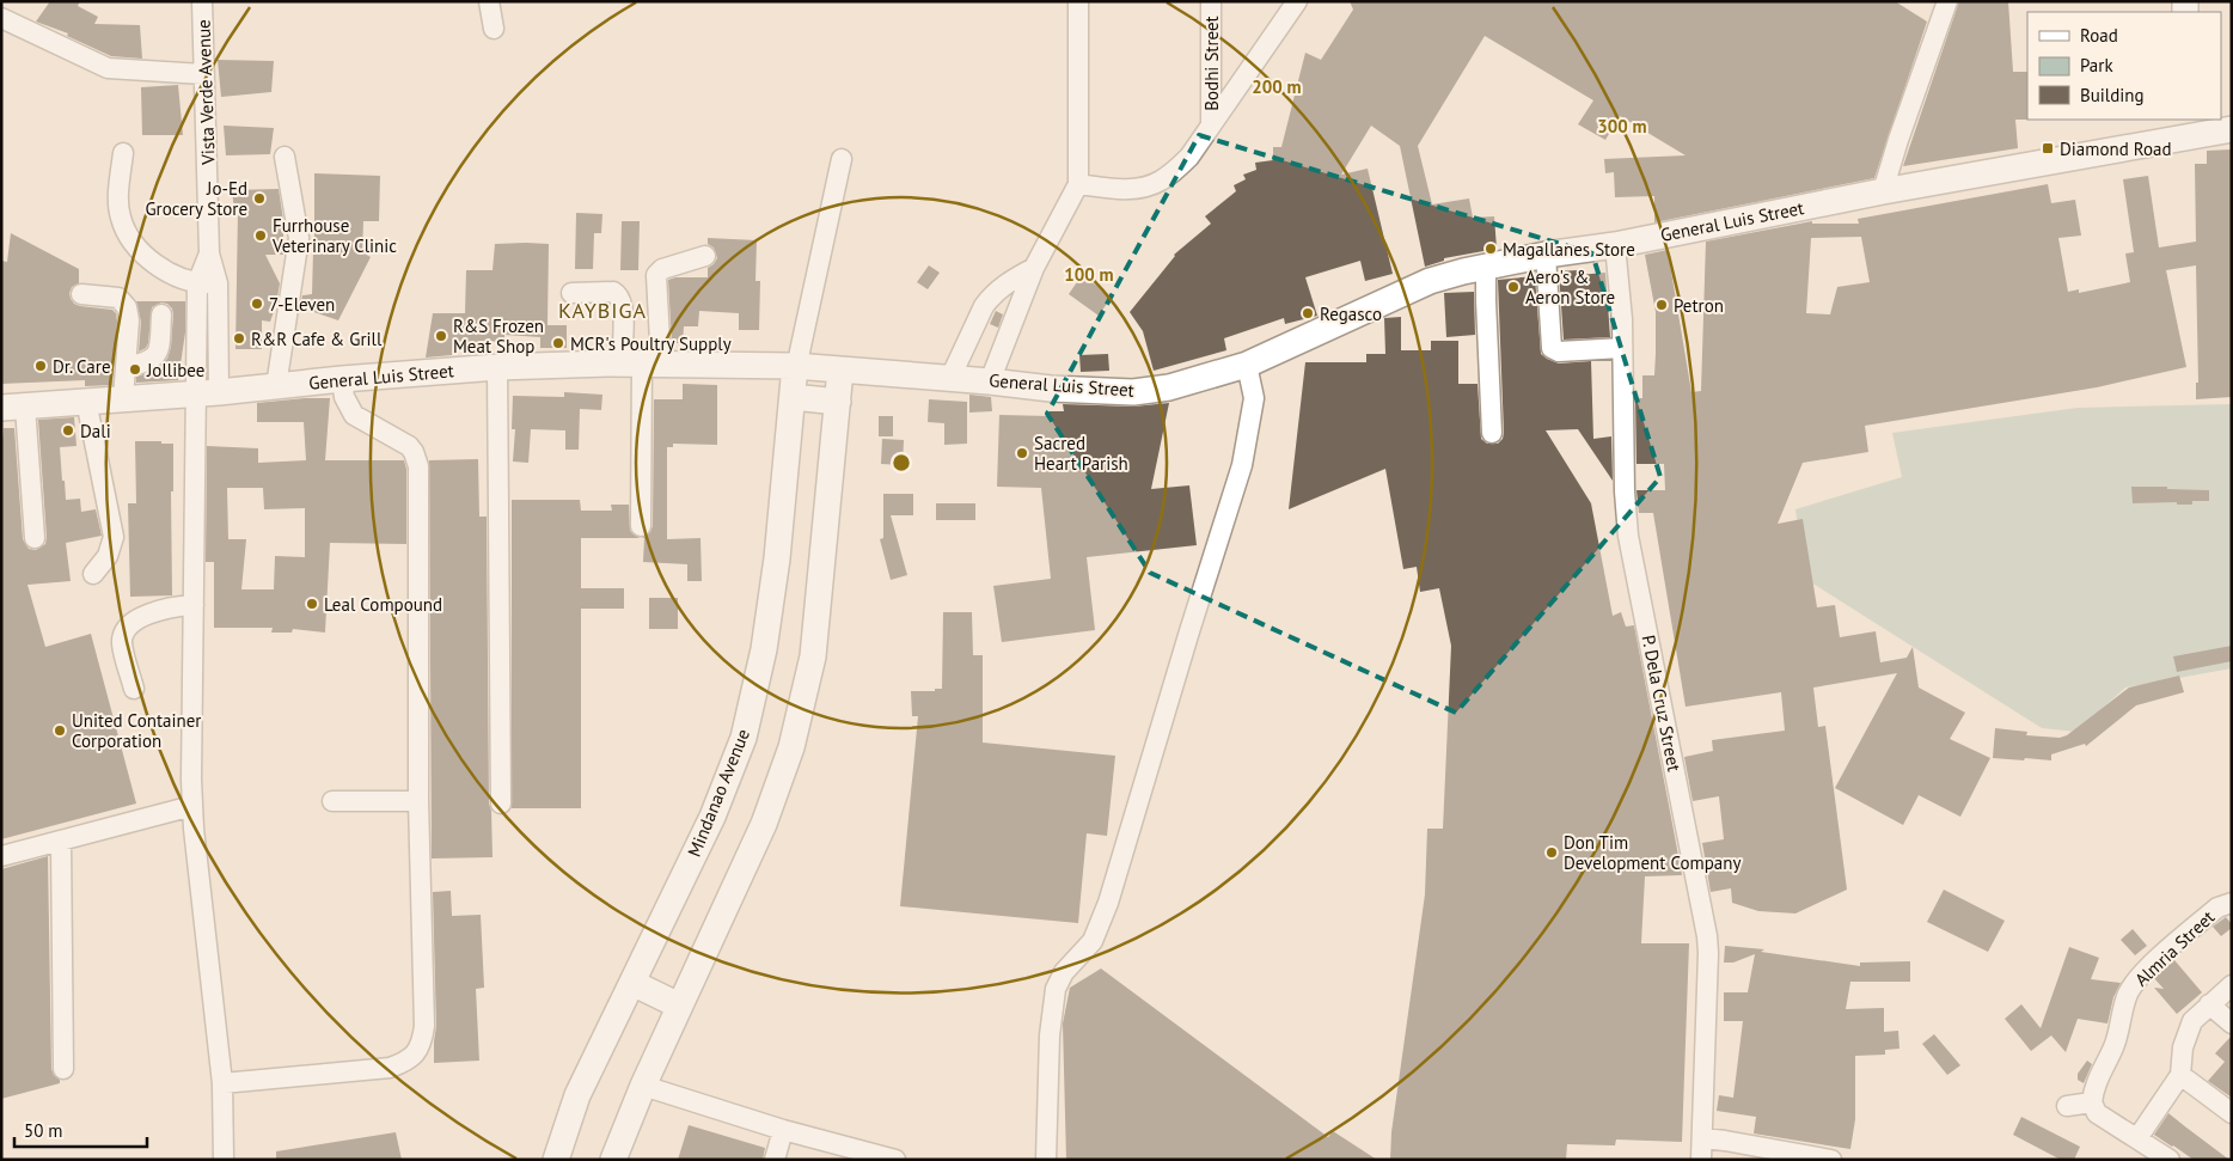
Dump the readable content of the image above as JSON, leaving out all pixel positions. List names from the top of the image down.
{
  "streets": {
    "main road": ["General Luis Street", "Mindanao Avenue"],
    "street": [
      "Bodhi Street",
      "Vista Verde Avenue",
      "P. Dela Cruz Street",
      "Almria Street"
    ]
  },
  "crossings": [
    ["Vista Verde Avenue", "General Luis Street"],
    ["General Luis Street", "P. Dela Cruz Street"],
    ["General Luis Street", "Mindanao Avenue"]
  ],
  "districts": ["KAYBIGA"],
  "places": {
    "transit": ["Diamond Road"],
    "other": [
      "Jo-Ed Grocery Store",
      "Furrhouse Veterinary Clinic",
      "Magallanes Store",
      "Aero's & Aeron Store",
      "7-Eleven",
      "Petron",
      "Regasco",
      "R&S Frozen Meat Shop",
      "R&R Cafe & Grill",
      "MCR's Poultry Supply",
      "Dr. Care",
      "Jollibee",
      "Dali",
      "Sacred Heart Parish",
      "Leal Compound",
      "United Container Corporation",
      "Don Tim Development Company"
    ]
  },
  "legend": ["Road", "Park", "Building"],
  "scale_bar": "50 m",
  "rings": ["200 m", "300 m", "100 m"]
}
